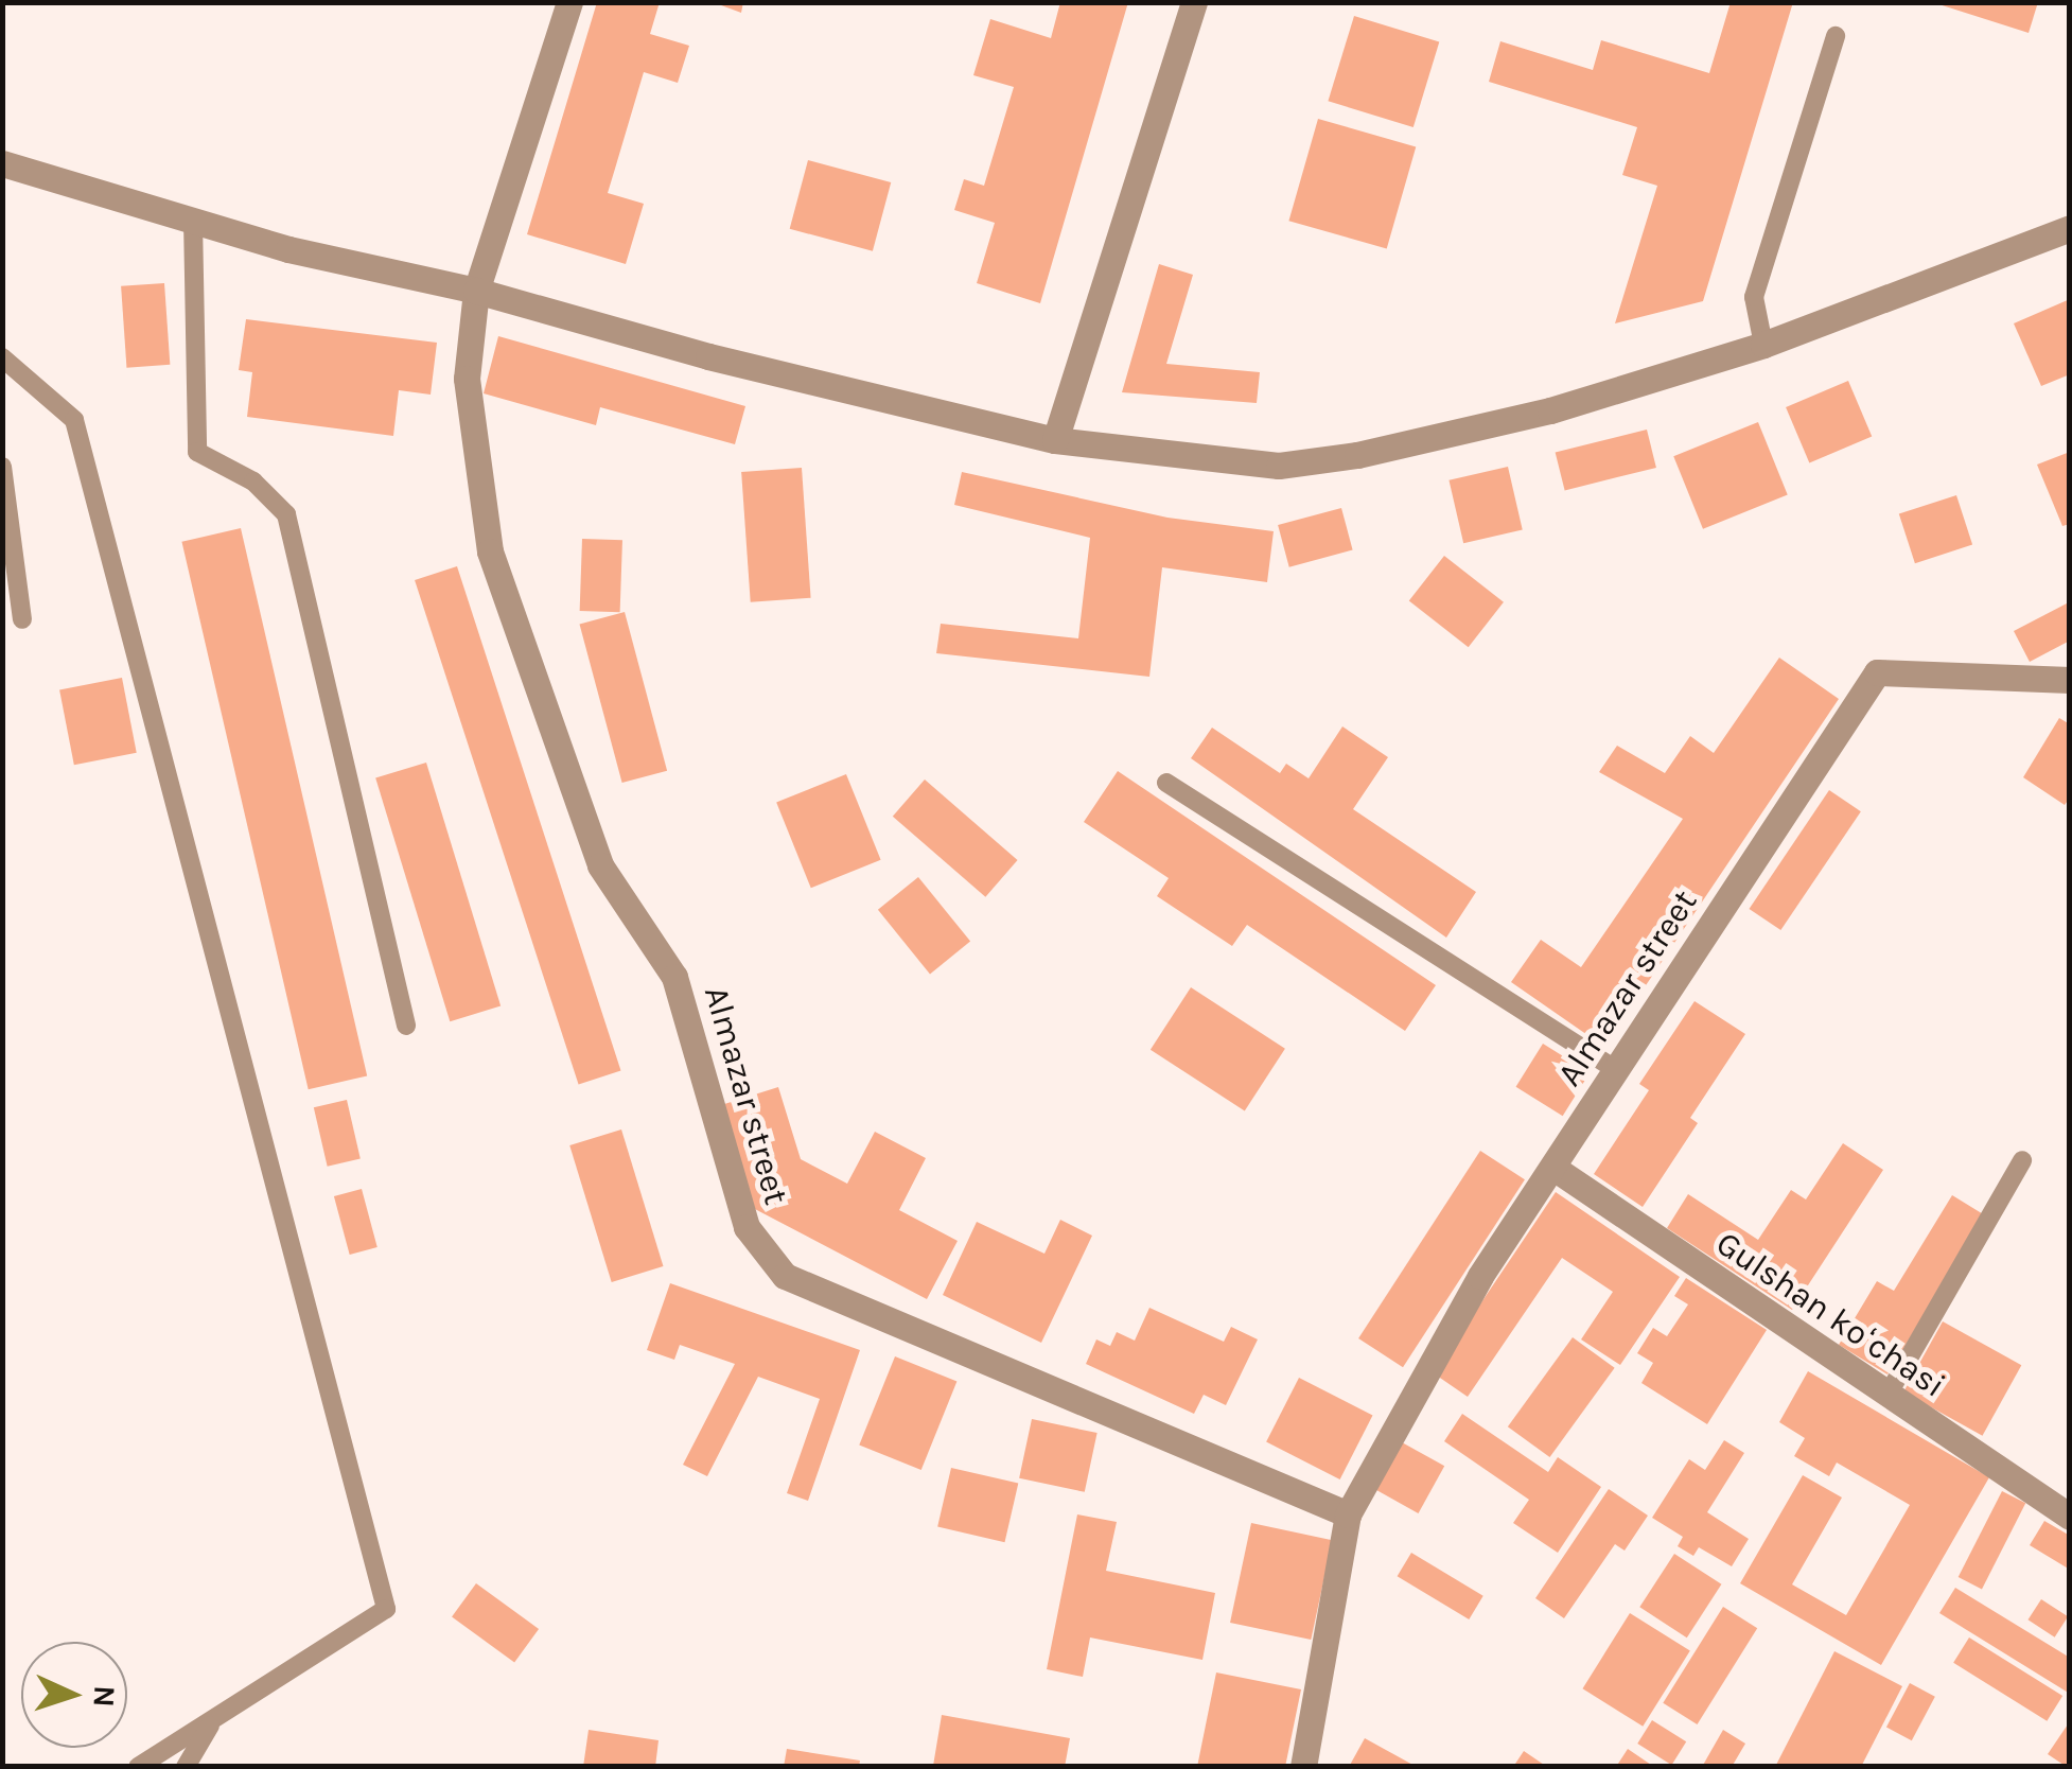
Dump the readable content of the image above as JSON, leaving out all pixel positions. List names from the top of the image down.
{
  "streets": {
    "street": ["Almazar street", "Gulshan koʻchasi"]
  },
  "crossings": [
    ["Almazar street", "Gulshan koʻchasi"]
  ],
  "north": "right"
}
